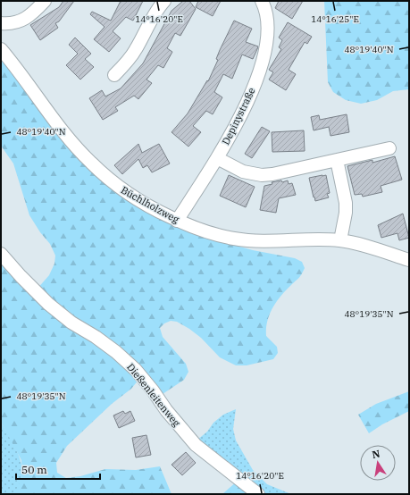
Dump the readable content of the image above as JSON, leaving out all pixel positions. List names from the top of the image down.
{
  "streets": {
    "street": ["Depinystraße", "Büchlholzweg", "Dießenleitenweg"]
  },
  "crossings": [
    ["Depinystraße", "Büchlholzweg"]
  ],
  "scale_bar": "50 m",
  "north": "top",
  "coordinates": [
    "14°16'20\"E",
    "14°16'25\"E",
    "48°19'40\"N",
    "48°19'35\"N"
  ]
}
